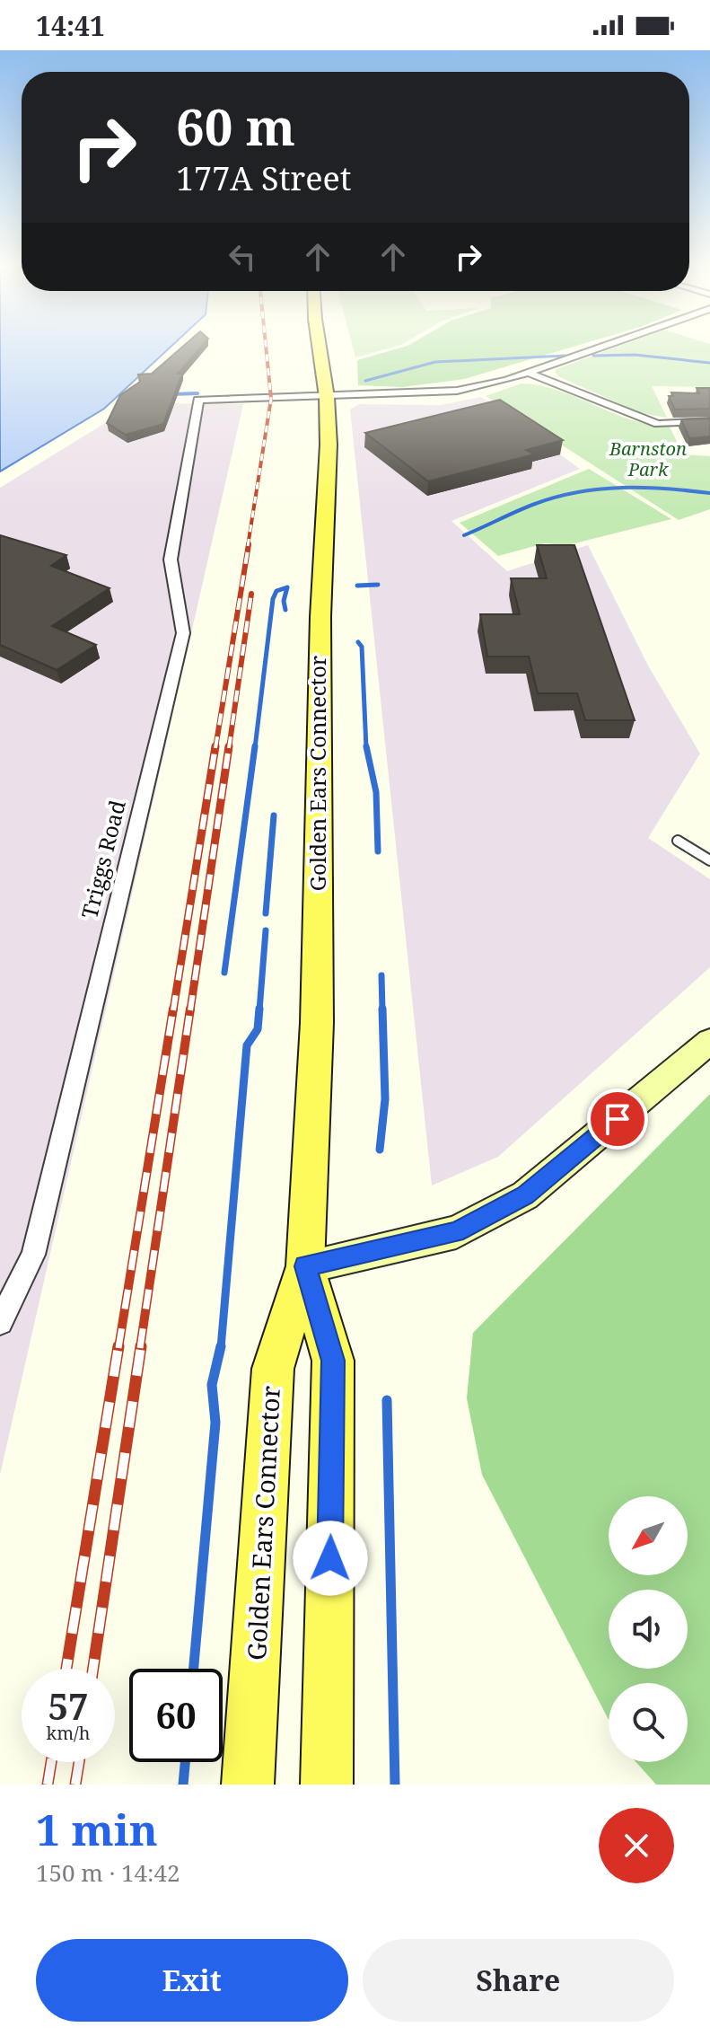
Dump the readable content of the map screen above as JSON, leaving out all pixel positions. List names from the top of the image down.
{
  "streets": {
    "main road": ["Golden Ears Connector"],
    "street": ["Triggs Road"]
  },
  "crossings": [
    ["Golden Ears Connector", "Triggs Road"]
  ],
  "parks": ["Barnston Park"],
  "north": "bottom left",
  "page": {
    "status": "14:41",
    "turn": ["60 m", "177A Street"],
    "speed": "57 km/h",
    "limit": "60",
    "heading": ["1 min", "150 m · 14:42"],
    "buttons": ["Exit", "Share"]
  }
}
